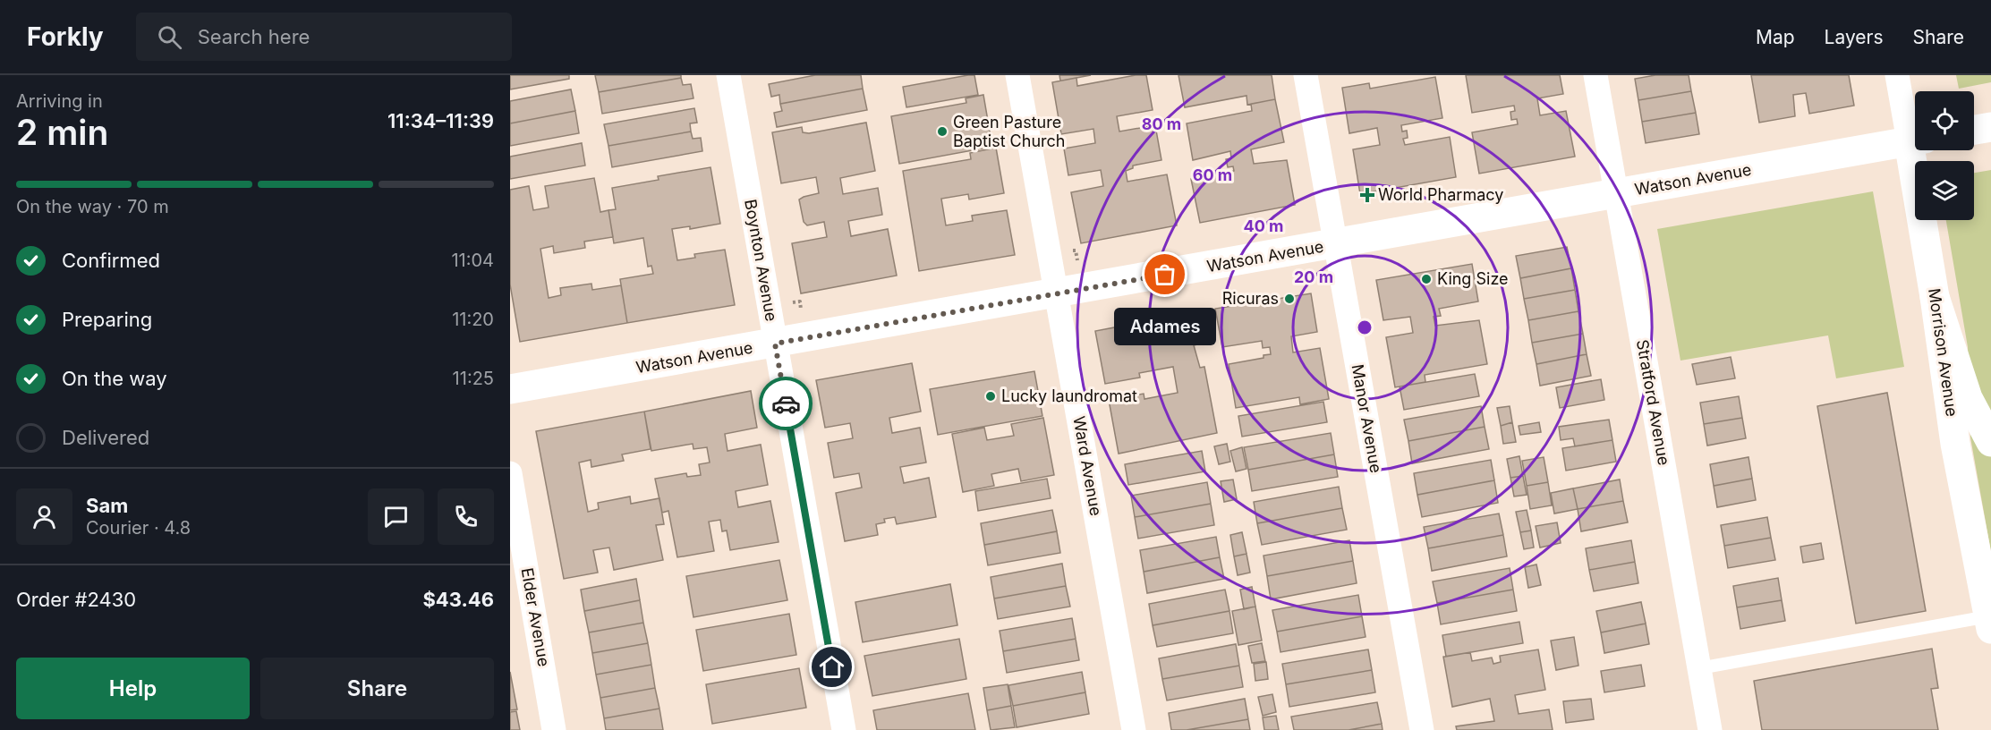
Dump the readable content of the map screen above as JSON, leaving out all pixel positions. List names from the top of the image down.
{
  "streets": {
    "main road": ["Watson Avenue", "Morrison Avenue"],
    "street": [
      "Boynton Avenue",
      "Stratford Avenue",
      "Manor Avenue",
      "Ward Avenue",
      "Elder Avenue"
    ]
  },
  "crossings": [
    ["Watson Avenue", "Boynton Avenue"],
    ["Watson Avenue", "Stratford Avenue"],
    ["Watson Avenue", "Manor Avenue"],
    ["Watson Avenue", "Ward Avenue"]
  ],
  "places": {
    "other": [
      "Green Pasture Baptist Church",
      "Adames",
      "King Size",
      "Ricuras",
      "Lucky laundromat"
    ],
    "health": ["World Pharmacy"]
  },
  "page": {
    "header": "Forkly",
    "search": "Search here",
    "nav": ["Map", "Layers", "Share"],
    "heading": ["2 min", "Arriving in", "11:34–11:39"],
    "panel": [
      "Sam",
      "Courier · 4.8",
      "Order #2430",
      "$43.46"
    ],
    "bar": "On the way · 70 m",
    "list": [
      ["Confirmed", "11:04"],
      ["Preparing", "11:20"],
      ["On the way", "11:25"],
      "Delivered"
    ],
    "bubble": "Adames",
    "buttons": ["Help", "Share"]
  },
  "rings": [
    "80 m",
    "60 m",
    "40 m",
    "20 m"
  ]
}
